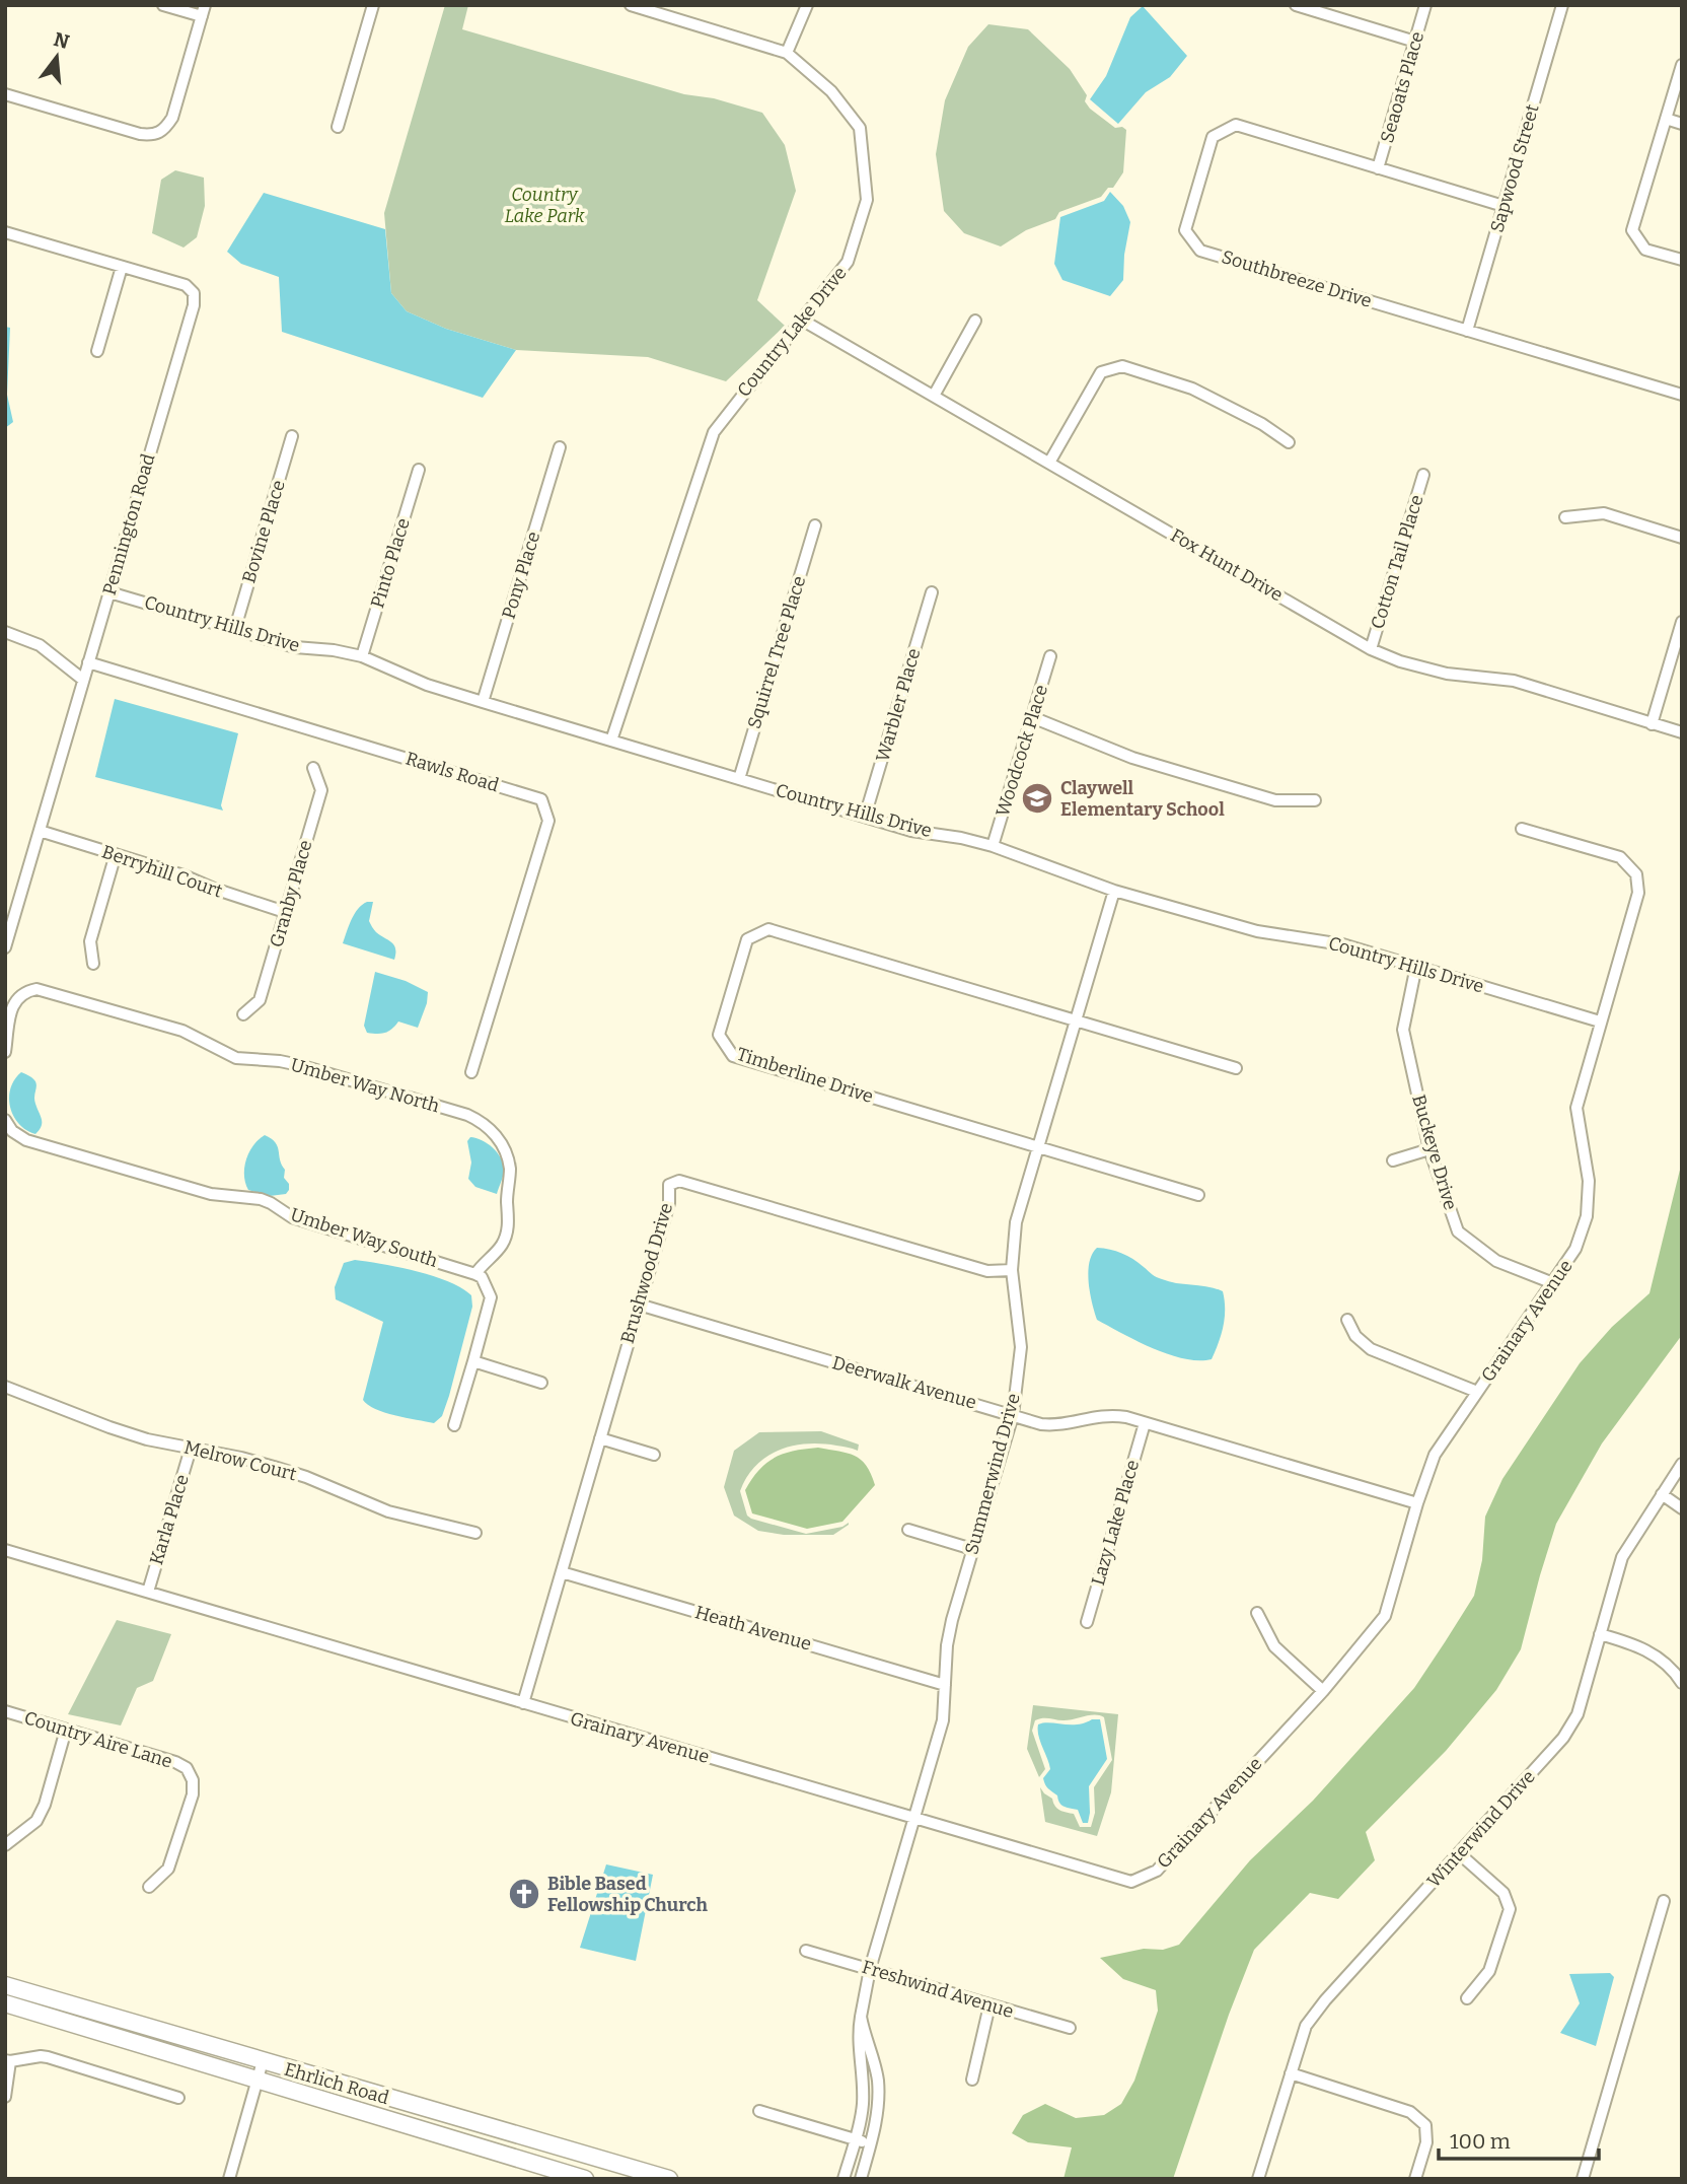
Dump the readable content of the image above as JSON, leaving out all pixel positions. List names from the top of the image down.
{
  "streets": {
    "main road": ["Ehrlich Road"],
    "street": [
      "Seaoats Place",
      "Sapwood Street",
      "Southbreeze Drive",
      "Country Lake Drive",
      "Pennington Road",
      "Bovine Place",
      "Cotton Tail Place",
      "Pinto Place",
      "Fox Hunt Drive",
      "Pony Place",
      "Country Hills Drive",
      "Squirrel Tree Place",
      "Warbler Place",
      "Woodcock Place",
      "Rawls Road",
      "Berryhill Court",
      "Granby Place",
      "Timberline Drive",
      "Umber Way North",
      "Buckeye Drive",
      "Umber Way South",
      "Brushwood Drive",
      "Grainary Avenue",
      "Deerwalk Avenue",
      "Melrow Court",
      "Summerwind Drive",
      "Karla Place",
      "Lazy Lake Place",
      "Heath Avenue",
      "Country Aire Lane",
      "Winterwind Drive",
      "Freshwind Avenue"
    ]
  },
  "crossings": [
    ["Seaoats Place", "Southbreeze Drive"],
    ["Sapwood Street", "Southbreeze Drive"],
    ["Country Lake Drive", "Fox Hunt Drive"],
    ["Country Lake Drive", "Country Hills Drive"],
    ["Pennington Road", "Country Hills Drive"],
    ["Pennington Road", "Rawls Road"],
    ["Pennington Road", "Berryhill Court"],
    ["Bovine Place", "Country Hills Drive"],
    ["Cotton Tail Place", "Fox Hunt Drive"],
    ["Pinto Place", "Country Hills Drive"],
    ["Pony Place", "Country Hills Drive"],
    ["Country Hills Drive", "Squirrel Tree Place"],
    ["Country Hills Drive", "Warbler Place"],
    ["Country Hills Drive", "Woodcock Place"],
    ["Country Hills Drive", "Buckeye Drive"],
    ["Country Hills Drive", "Grainary Avenue"],
    ["Country Hills Drive", "Summerwind Drive"],
    ["Berryhill Court", "Granby Place"],
    ["Timberline Drive", "Summerwind Drive"],
    ["Umber Way North", "Umber Way South"],
    ["Buckeye Drive", "Grainary Avenue"],
    ["Brushwood Drive", "Grainary Avenue"],
    ["Brushwood Drive", "Deerwalk Avenue"],
    ["Brushwood Drive", "Summerwind Drive"],
    ["Brushwood Drive", "Heath Avenue"],
    ["Grainary Avenue", "Deerwalk Avenue"],
    ["Grainary Avenue", "Summerwind Drive"],
    ["Grainary Avenue", "Karla Place"],
    ["Deerwalk Avenue", "Summerwind Drive"],
    ["Deerwalk Avenue", "Lazy Lake Place"],
    ["Melrow Court", "Karla Place"],
    ["Summerwind Drive", "Heath Avenue"],
    ["Summerwind Drive", "Freshwind Avenue"]
  ],
  "parks": ["Country Lake Park"],
  "places": {
    "school or university": ["Claywell Elementary School"],
    "church": ["Bible Based Fellowship Church"]
  },
  "scale_bar": "100 m",
  "north": "top"
}
